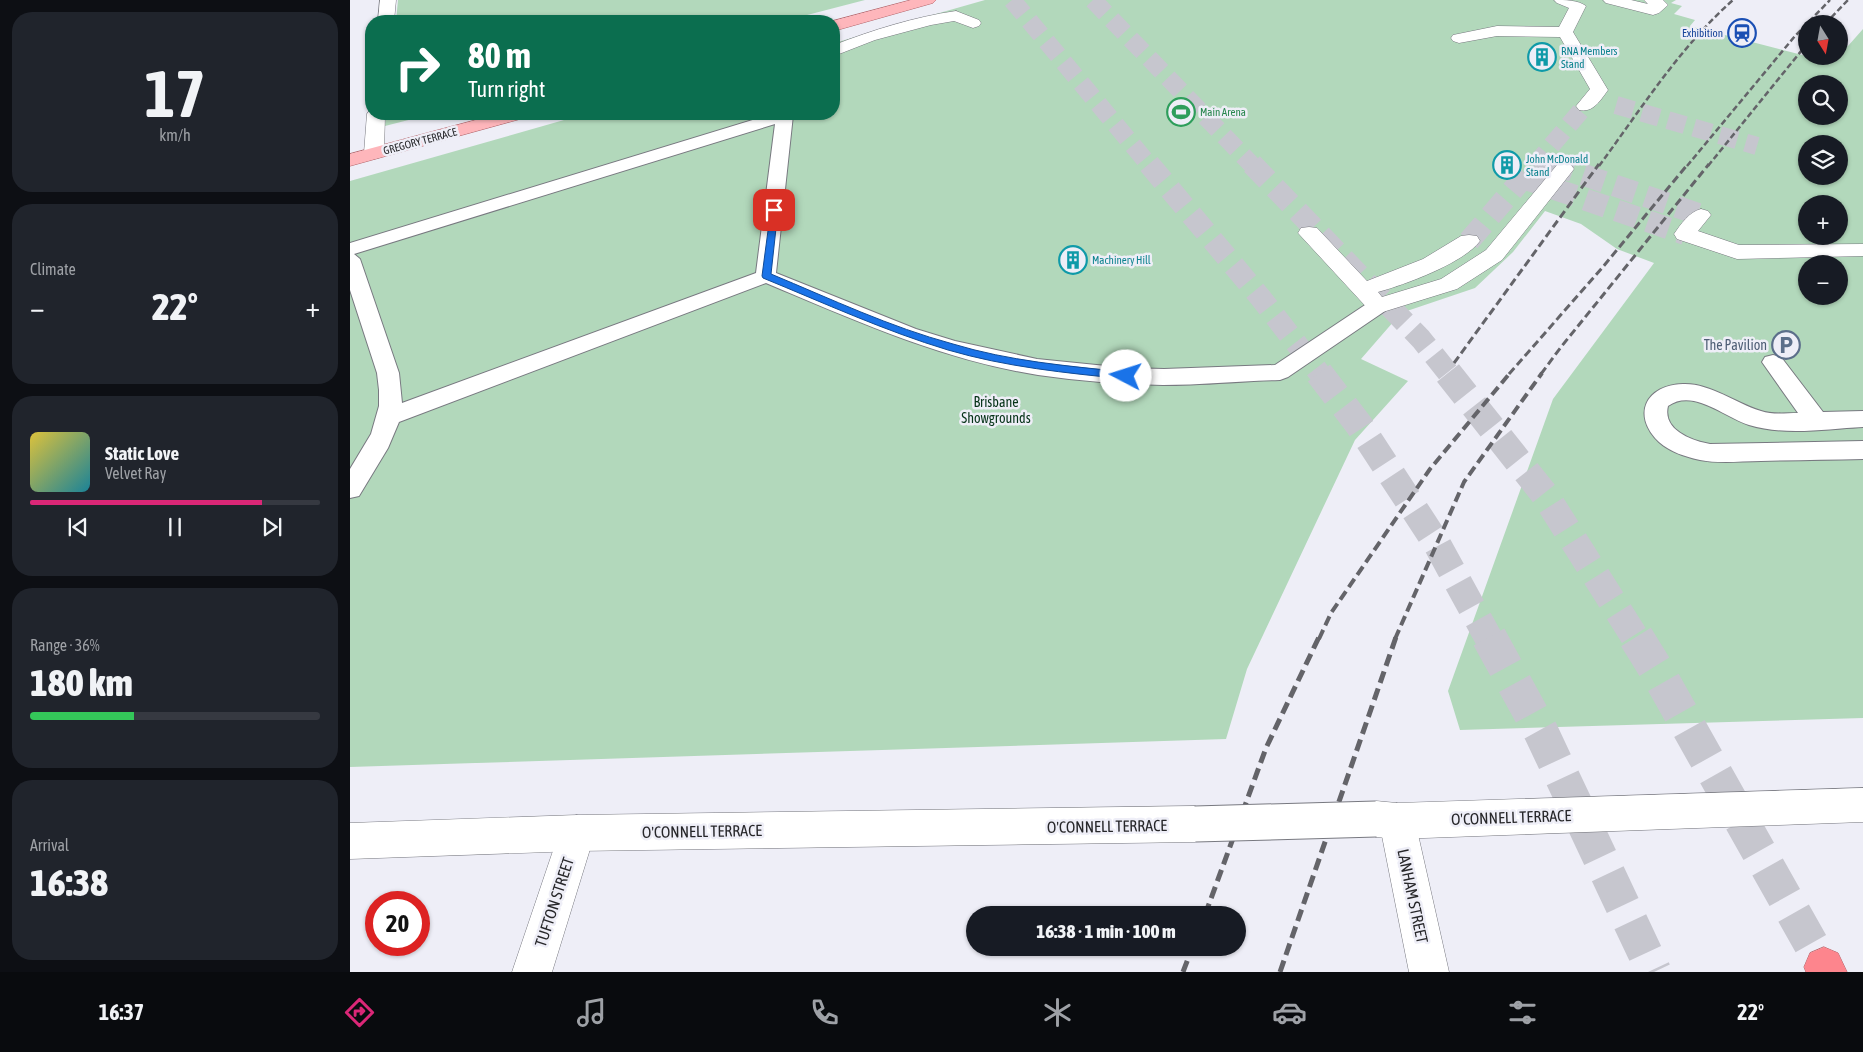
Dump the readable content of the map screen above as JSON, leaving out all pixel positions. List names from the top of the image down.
{
  "streets": {
    "main road": ["GREGORY TERRACE"],
    "street": ["O'CONNELL TERRACE", "LANHAM STREET", "TUFTON STREET"]
  },
  "crossings": [
    ["O'CONNELL TERRACE", "LANHAM STREET"],
    ["O'CONNELL TERRACE", "TUFTON STREET"]
  ],
  "parks": ["Brisbane Showgrounds"],
  "places": {
    "station": ["Exhibition"],
    "building": ["RNA Members Stand", "John McDonald Stand", "Machinery Hill"],
    "sports": ["Main Arena"],
    "parking": ["The Pavilion"]
  },
  "north": "bottom",
  "page": {
    "tile": [
      ["17", "km/h"],
      "Climate",
      ["Range · 36%", "180 km"],
      ["Arrival", "16:38"]
    ],
    "map_buttons": ["+", "−"],
    "turn": ["80 m", "Turn right"],
    "heat": ["−", "22°", "+"],
    "song": ["Static Love", "Velvet Ray"],
    "limit": "20",
    "trip": "16:38 · 1 min · 100 m",
    "tabs": ["16:37", "22°"]
  }
}
